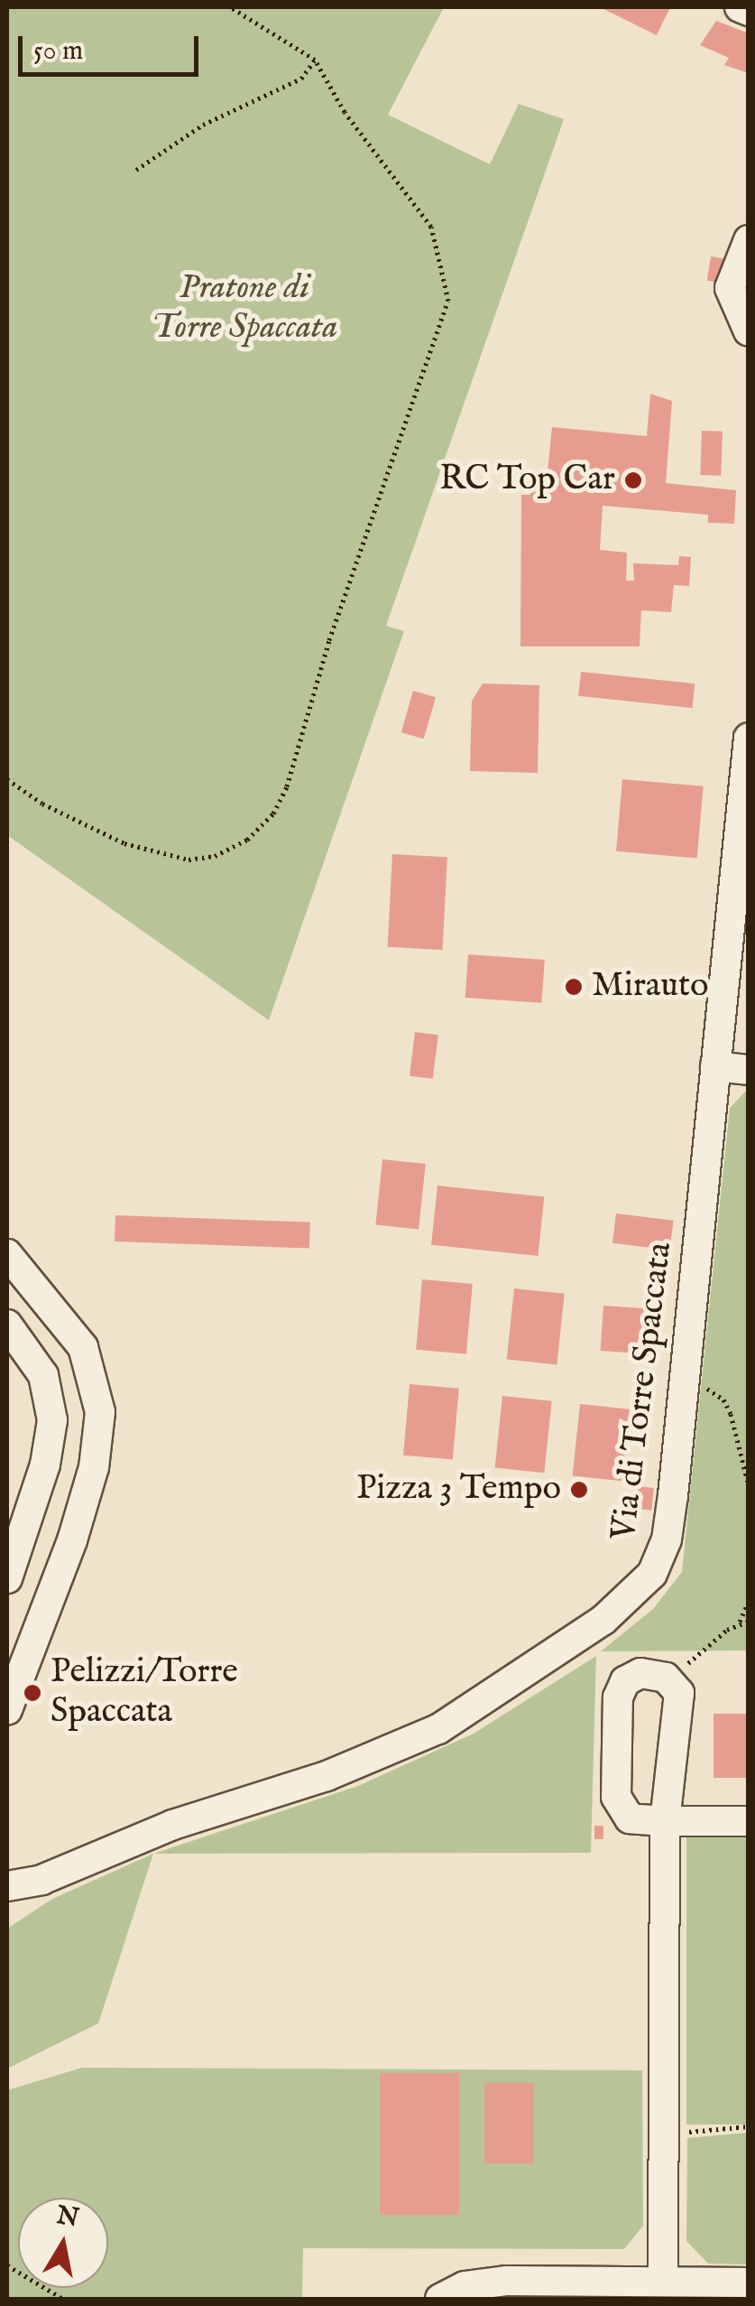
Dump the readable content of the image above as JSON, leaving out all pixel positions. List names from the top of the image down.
{
  "streets": {
    "street": ["Via di Torre Spaccata"]
  },
  "parks": ["Pratone di Torre Spaccata"],
  "places": [
    "RC Top Car",
    "Mirauto",
    "Pizza 3 Tempo",
    "Pelizzi/Torre Spaccata"
  ],
  "scale_bar": "50 m",
  "north": "top"
}
